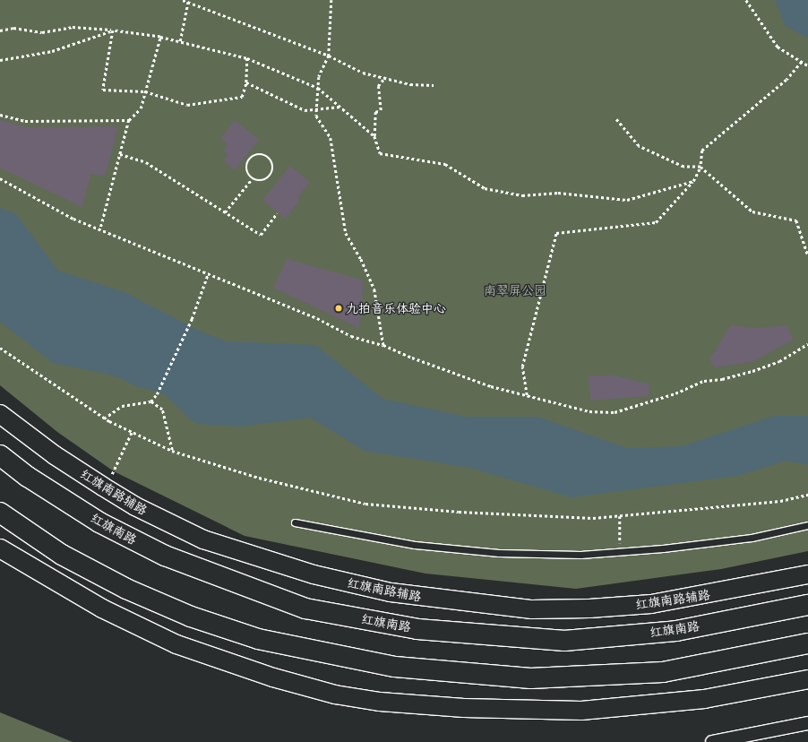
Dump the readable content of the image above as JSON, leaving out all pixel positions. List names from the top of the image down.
{
  "streets": {
    "highway": ["红旗南路"],
    "main road": ["红旗南路辅路"]
  },
  "parks": ["南翠屏公园"],
  "places": ["九拍音乐体验中心"]
}
